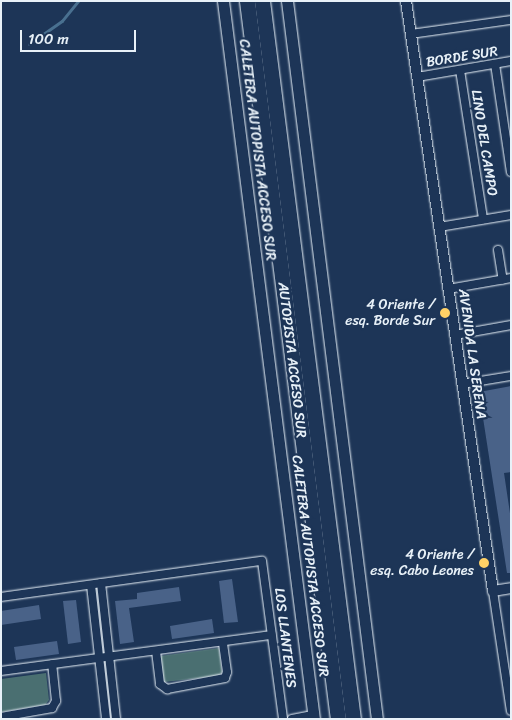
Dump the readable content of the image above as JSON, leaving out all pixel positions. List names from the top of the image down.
{
  "streets": {
    "highway": ["AUTOPISTA ACCESO SUR"],
    "main road": ["CALETERA AUTOPISTA ACCESO SUR"],
    "street": [
      "BORDE SUR",
      "LINO DEL CAMPO",
      "AVENIDA LA SERENA",
      "LOS LLANTENES"
    ]
  },
  "crossings": [
    ["BORDE SUR", "LINO DEL CAMPO"],
    ["BORDE SUR", "AVENIDA LA SERENA"]
  ],
  "places": ["4 Oriente / esq. Borde Sur", "4 Oriente / esq. Cabo Leones"],
  "scale_bar": "100 m"
}
